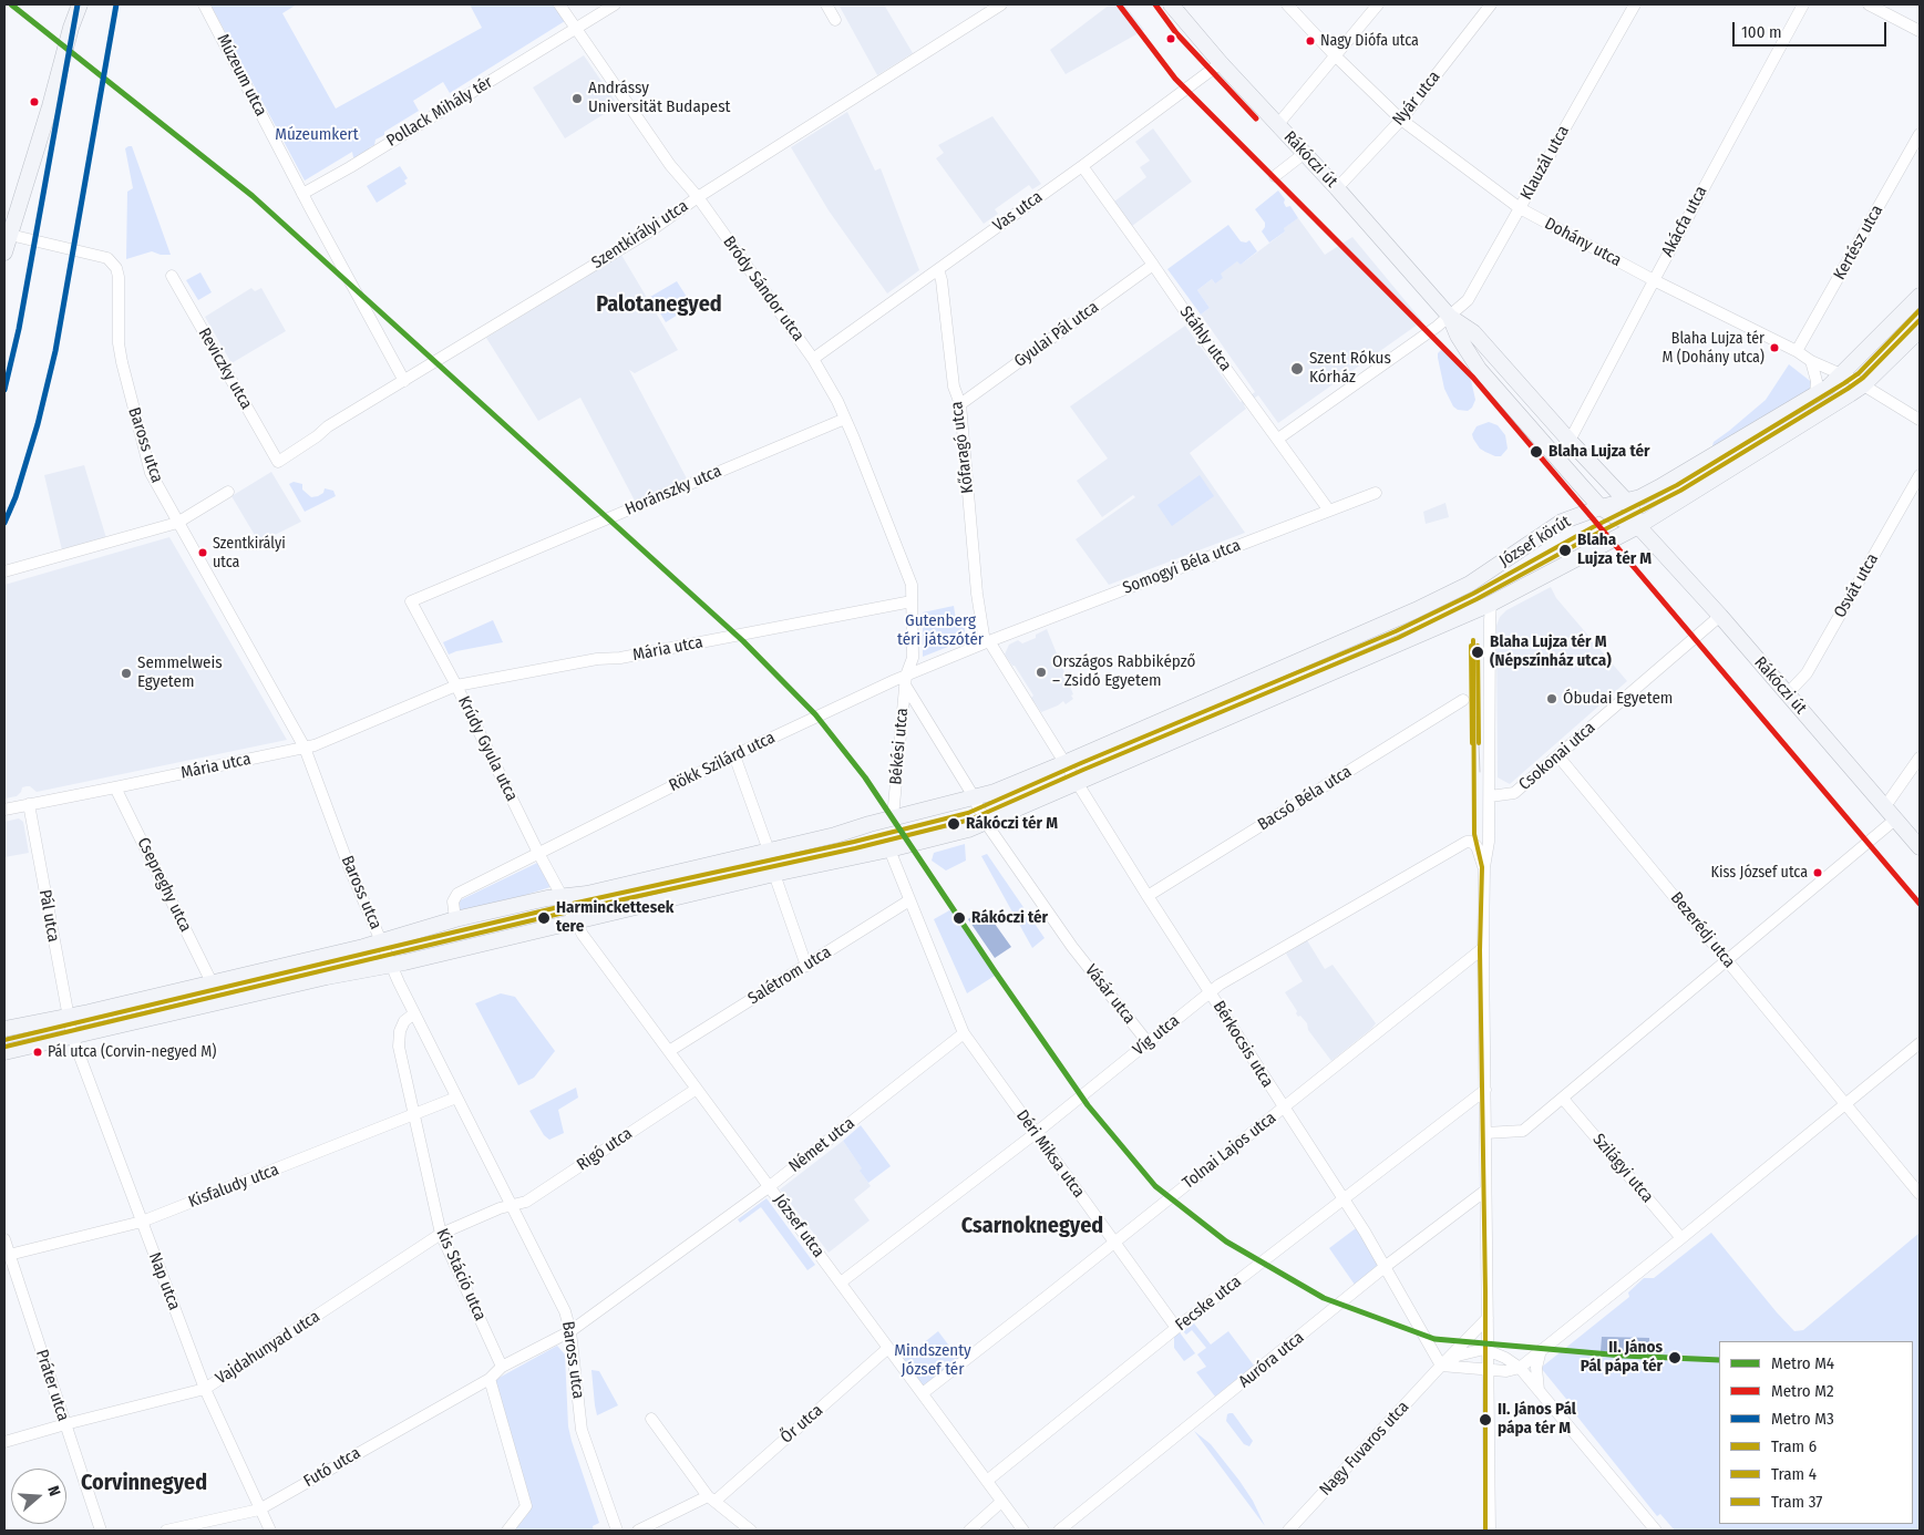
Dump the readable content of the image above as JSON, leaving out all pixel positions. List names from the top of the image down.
{
  "streets": {
    "main road": ["Rákóczi út", "József körút"],
    "street": [
      "Múzeum utca",
      "Nyár utca",
      "Pollack Mihály tér",
      "Klauzál utca",
      "Vas utca",
      "Akácfa utca",
      "Szentkirályi utca",
      "Dohány utca",
      "Kertész utca",
      "Bródy Sándor utca",
      "Gyulai Pál utca",
      "Stáhly utca",
      "Reviczky utca",
      "Baross utca",
      "Kőfaragó utca",
      "Horánszky utca",
      "Somogyi Béla utca",
      "Osvát utca",
      "Mária utca",
      "Békési utca",
      "Krúdy Gyula utca",
      "Csokonai utca",
      "Rökk Szilárd utca",
      "Bacsó Béla utca",
      "Csepreghy utca",
      "Pál utca",
      "Bezerédj utca",
      "Salétrom utca",
      "Vásár utca",
      "Víg utca",
      "Bérkocsis utca",
      "Német utca",
      "Rigó utca",
      "Tolnai Lajos utca",
      "Déri Miksa utca",
      "Szilágyi utca",
      "Kisfaludy utca",
      "József utca",
      "Kis Stáció utca",
      "Nap utca",
      "Fecske utca",
      "Vajdahunyad utca",
      "Auróra utca",
      "Práter utca",
      "Őr utca",
      "Nagy Fuvaros utca",
      "Futó utca"
    ]
  },
  "crossings": [
    ["Múzeum utca", "Pollack Mihály tér"],
    ["Múzeum utca", "Szentkirályi utca"],
    ["Nyár utca", "Rákóczi út"],
    ["Nyár utca", "Dohány utca"],
    ["Pollack Mihály tér", "Bródy Sándor utca"],
    ["Rákóczi út", "Klauzál utca"],
    ["Rákóczi út", "Vas utca"],
    ["Rákóczi út", "Akácfa utca"],
    ["Rákóczi út", "József körút"],
    ["Rákóczi út", "Osvát utca"],
    ["Rákóczi út", "Csokonai utca"],
    ["Klauzál utca", "Dohány utca"],
    ["Klauzál utca", "Stáhly utca"],
    ["Vas utca", "Bródy Sándor utca"],
    ["Vas utca", "Stáhly utca"],
    ["Vas utca", "Kőfaragó utca"],
    ["Akácfa utca", "Dohány utca"],
    ["Szentkirályi utca", "Bródy Sándor utca"],
    ["Szentkirályi utca", "Reviczky utca"],
    ["Dohány utca", "Kertész utca"],
    ["Dohány utca", "József körút"],
    ["Bródy Sándor utca", "Horánszky utca"],
    ["Bródy Sándor utca", "Mária utca"],
    ["Bródy Sándor utca", "Békési utca"],
    ["Gyulai Pál utca", "Stáhly utca"],
    ["Gyulai Pál utca", "Kőfaragó utca"],
    ["Stáhly utca", "Somogyi Béla utca"],
    ["Baross utca", "József körút"],
    ["Baross utca", "Mária utca"],
    ["Baross utca", "Német utca"],
    ["Baross utca", "Rigó utca"],
    ["Baross utca", "Kisfaludy utca"],
    ["Baross utca", "Vajdahunyad utca"],
    ["Kőfaragó utca", "Somogyi Béla utca"],
    ["Kőfaragó utca", "Bérkocsis utca"],
    ["Horánszky utca", "Krúdy Gyula utca"],
    ["József körút", "Békési utca"],
    ["József körút", "Krúdy Gyula utca"],
    ["József körút", "Csepreghy utca"],
    ["József körút", "Pál utca"],
    ["József körút", "Vásár utca"],
    ["József körút", "Bérkocsis utca"],
    ["József körút", "József utca"],
    ["József körút", "Nap utca"],
    ["Somogyi Béla utca", "Békési utca"],
    ["Somogyi Béla utca", "Rökk Szilárd utca"],
    ["Somogyi Béla utca", "Bérkocsis utca"],
    ["Mária utca", "Békési utca"],
    ["Mária utca", "Krúdy Gyula utca"],
    ["Mária utca", "Csepreghy utca"],
    ["Mária utca", "Pál utca"],
    ["Békési utca", "Rökk Szilárd utca"],
    ["Krúdy Gyula utca", "Rökk Szilárd utca"],
    ["Krúdy Gyula utca", "József utca"],
    ["Csokonai utca", "Bezerédj utca"],
    ["Bacsó Béla utca", "Bérkocsis utca"],
    ["Pál utca", "Nap utca"],
    ["Salétrom utca", "József utca"],
    ["Vásár utca", "Víg utca"],
    ["Víg utca", "Bérkocsis utca"],
    ["Víg utca", "Déri Miksa utca"],
    ["Víg utca", "József utca"],
    ["Bérkocsis utca", "Tolnai Lajos utca"],
    ["Bérkocsis utca", "Fecske utca"],
    ["Bérkocsis utca", "Auróra utca"],
    ["Bérkocsis utca", "Nagy Fuvaros utca"],
    ["Német utca", "Déri Miksa utca"],
    ["Német utca", "József utca"],
    ["Német utca", "Kis Stáció utca"],
    ["Német utca", "Futó utca"],
    ["Rigó utca", "József utca"],
    ["Rigó utca", "Vajdahunyad utca"],
    ["Tolnai Lajos utca", "Déri Miksa utca"],
    ["Tolnai Lajos utca", "József utca"],
    ["Déri Miksa utca", "Fecske utca"],
    ["Kisfaludy utca", "Kis Stáció utca"],
    ["Kisfaludy utca", "Nap utca"],
    ["Kisfaludy utca", "Práter utca"],
    ["József utca", "Fecske utca"],
    ["József utca", "Őr utca"],
    ["Kis Stáció utca", "Vajdahunyad utca"],
    ["Kis Stáció utca", "Futó utca"],
    ["Nap utca", "Vajdahunyad utca"],
    ["Nap utca", "Futó utca"],
    ["Vajdahunyad utca", "Práter utca"]
  ],
  "districts": ["Palotanegyed", "Csarnoknegyed", "Corvinnegyed"],
  "parks": ["Múzeumkert", "Gutenberg téri játszótér", "Mindszenty József tér"],
  "places": [
    "Nagy Diófa utca",
    "Andrássy Universität Budapest",
    "Blaha Lujza tér M (Dohány utca)",
    "Szent Rókus Kórház",
    "Blaha Lujza tér",
    "Blaha Lujza tér M",
    "Szentkirályi utca",
    "Blaha Lujza tér M (Népszínház utca)",
    "Országos Rabbiképző – Zsidó Egyetem",
    "Semmelweis Egyetem",
    "Óbudai Egyetem",
    "Rákóczi tér M",
    "Kiss József utca",
    "Harminckettesek tere",
    "Rákóczi tér",
    "Pál utca (Corvin-negyed M)",
    "II. János Pál pápa tér",
    "II. János Pál pápa tér M"
  ],
  "lines": [
    "metro line M4",
    "metro line M2",
    "metro line M3",
    "tram line 6",
    "tram line 4",
    "tram line 37"
  ],
  "legend": [
    "Metro M4",
    "Metro M2",
    "Metro M3",
    "Tram 6",
    "Tram 4",
    "Tram 37"
  ],
  "scale_bar": "100 m",
  "north": "right"
}
